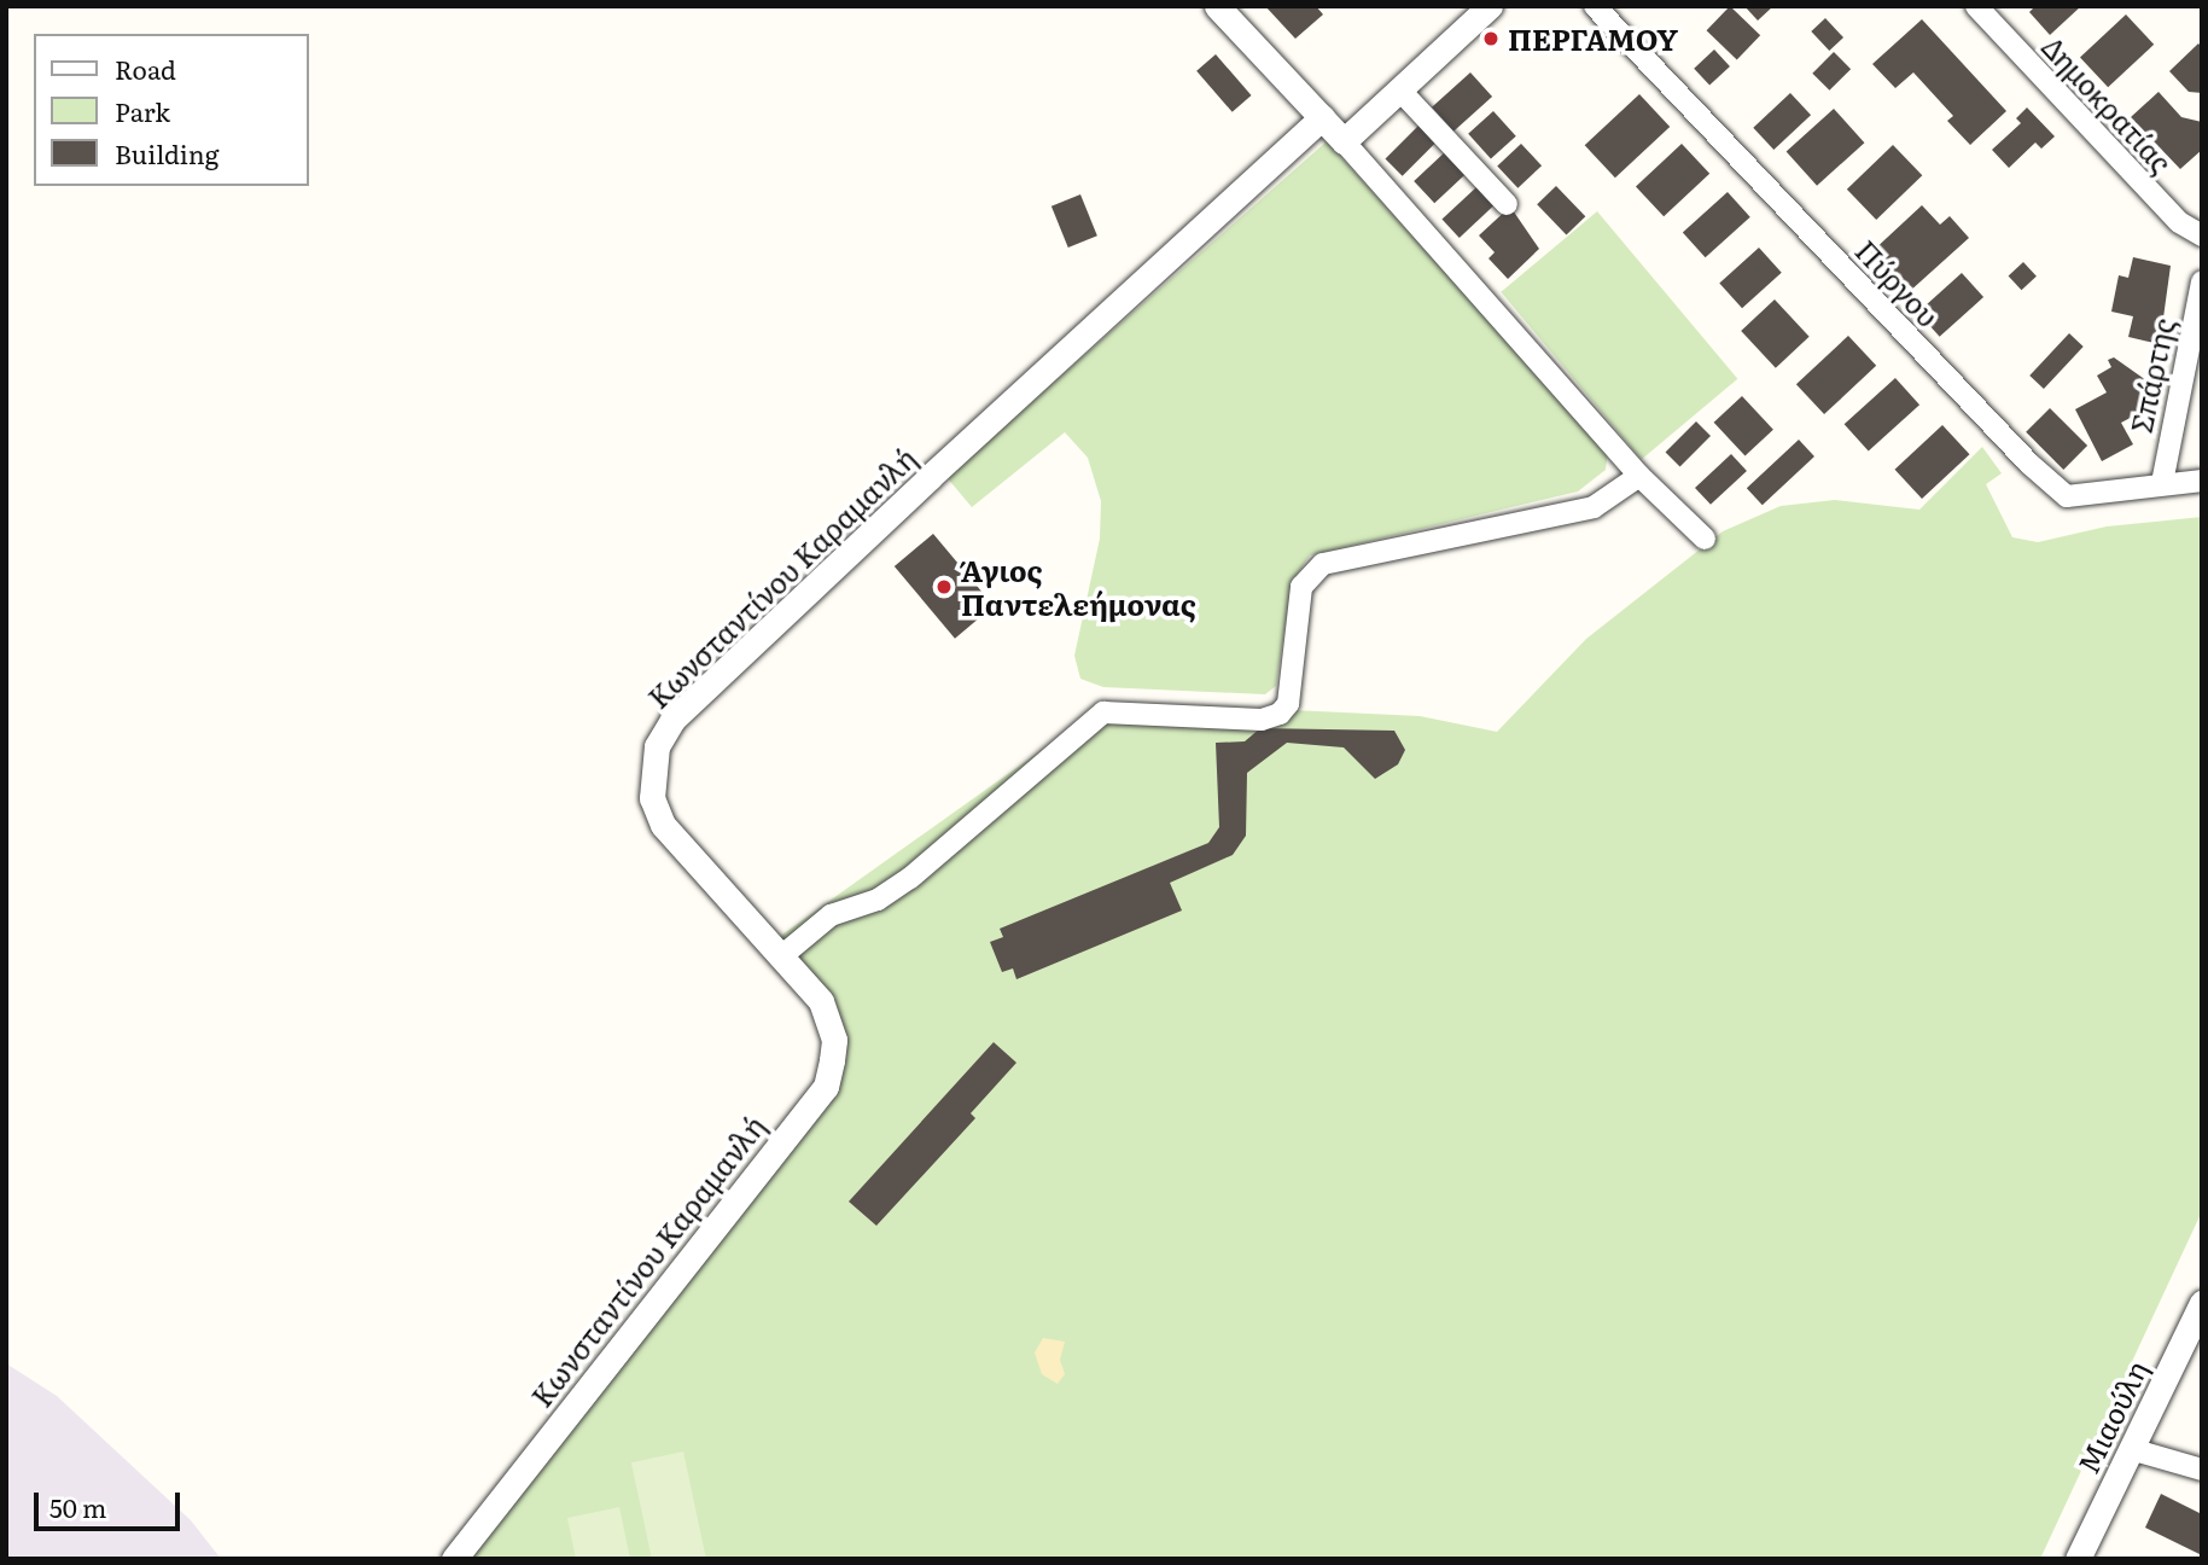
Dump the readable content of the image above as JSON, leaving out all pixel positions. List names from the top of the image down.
{
  "streets": {
    "street": [
      "Δημοκρατίας",
      "Πύργου",
      "Σπάρτης",
      "Κωνσταντίνου Καραμανλή",
      "Μιαούλη"
    ]
  },
  "crossings": [
    ["Πύργου", "Σπάρτης"]
  ],
  "places": ["ΠΕΡΓΑΜΟΥ", "Άγιος Παντελεήμονας"],
  "legend": ["Road", "Park", "Building"],
  "scale_bar": "50 m"
}
